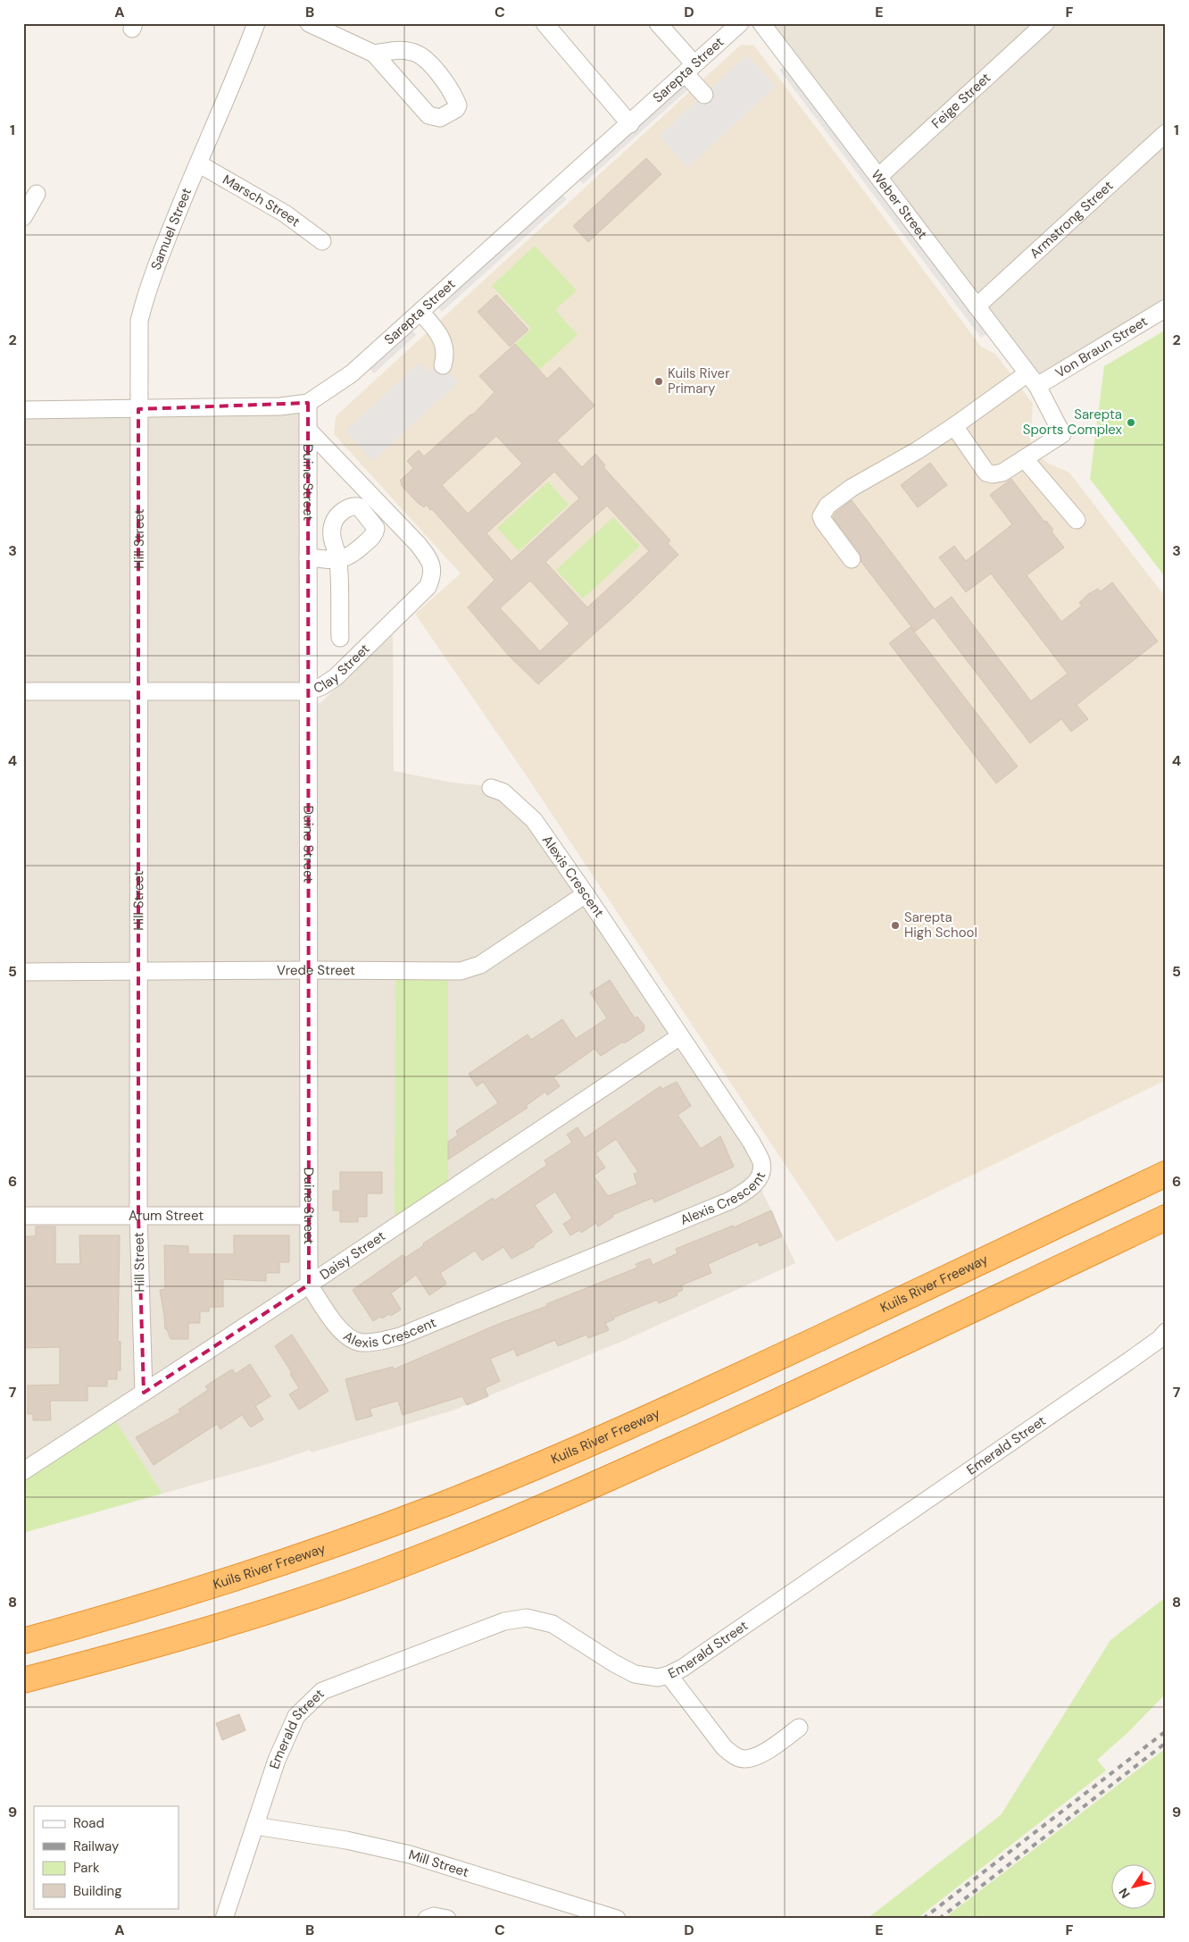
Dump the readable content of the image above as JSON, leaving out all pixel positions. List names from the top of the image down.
{
  "streets": {
    "highway": ["Kuils River Freeway"],
    "street": [
      "Sarepta Street",
      "Feige Street",
      "Marsch Street",
      "Weber Street",
      "Armstrong Street",
      "Samuel Street",
      "Von Braun Street",
      "Duine Street",
      "Hill Street",
      "Clay Street",
      "Alexis Crescent",
      "Vrede Street",
      "Arum Street",
      "Daisy Street",
      "Emerald Street",
      "Mill Street"
    ]
  },
  "crossings": [
    ["Sarepta Street", "Samuel Street"],
    ["Sarepta Street", "Duine Street"],
    ["Sarepta Street", "Hill Street"],
    ["Feige Street", "Weber Street"],
    ["Marsch Street", "Samuel Street"],
    ["Weber Street", "Armstrong Street"],
    ["Weber Street", "Von Braun Street"],
    ["Samuel Street", "Hill Street"],
    ["Duine Street", "Clay Street"],
    ["Duine Street", "Alexis Crescent"],
    ["Duine Street", "Vrede Street"],
    ["Duine Street", "Arum Street"],
    ["Duine Street", "Daisy Street"],
    ["Hill Street", "Clay Street"],
    ["Hill Street", "Vrede Street"],
    ["Hill Street", "Arum Street"],
    ["Hill Street", "Daisy Street"],
    ["Alexis Crescent", "Vrede Street"],
    ["Alexis Crescent", "Daisy Street"],
    ["Emerald Street", "Mill Street"]
  ],
  "places": ["Kuils River Primary", "Sarepta Sports Complex", "Sarepta High School"],
  "legend": [
    "Road",
    "Railway",
    "Park",
    "Building"
  ],
  "north": "bottom left",
  "grid": {
    "columns": [
      "A",
      "B",
      "C",
      "D",
      "E",
      "F"
    ],
    "rows": [
      "1",
      "2",
      "3",
      "4",
      "5",
      "6",
      "7",
      "8",
      "9"
    ]
  }
}
